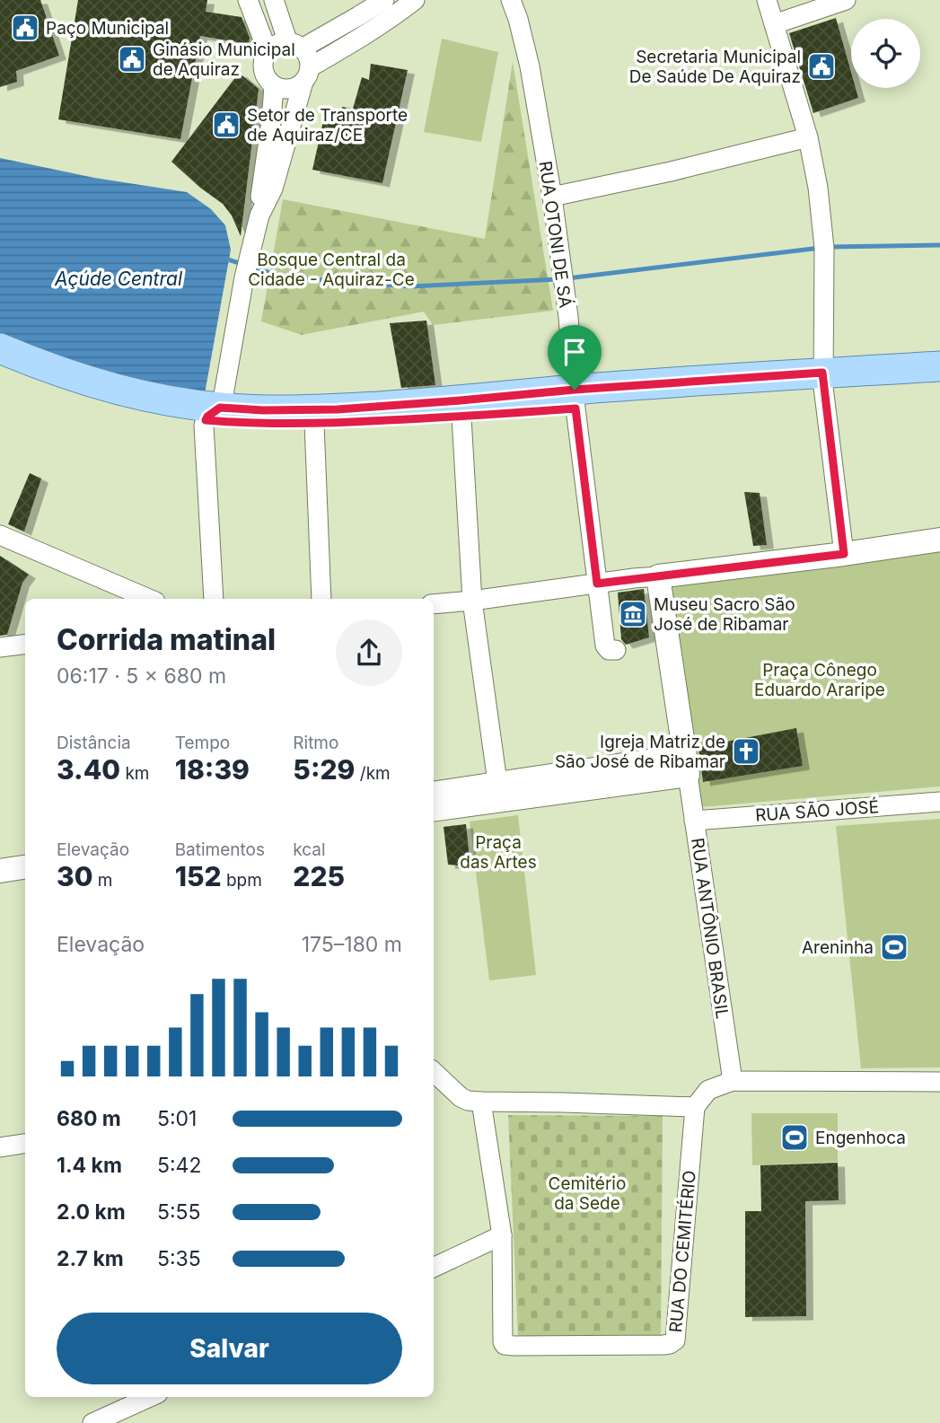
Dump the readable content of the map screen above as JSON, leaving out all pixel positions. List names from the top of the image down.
{
  "streets": {
    "street": [
      "RUA OTONI DE SÁ",
      "RUA SÃO JOSÉ",
      "RUA ANTÔNIO BRASIL",
      "RUA DO CEMITÉRIO"
    ]
  },
  "crossings": [
    ["RUA SÃO JOSÉ", "RUA ANTÔNIO BRASIL"]
  ],
  "water": ["Açúde Central"],
  "parks": [
    "Bosque Central da Cidade - Aquiraz-Ce",
    "Praça Cônego Eduardo Araripe",
    "Praça das Artes",
    "Cemitério da Sede"
  ],
  "places": {
    "public building": [
      "Paço Municipal",
      "Ginásio Municipal de Aquiraz",
      "Secretaria Municipal De Saúde De Aquiraz",
      "Setor de Transporte de Aquiraz/CE"
    ],
    "museum": ["Museu Sacro São José de Ribamar"],
    "church": ["Igreja Matriz de São José de Ribamar"],
    "sports": ["Areninha", "Engenhoca"]
  },
  "page": {
    "heading": ["Corrida matinal", "06:17 · 5 × 680 m"],
    "stats": [
      ["Distância", "3.40 km"],
      ["Tempo", "18:39"],
      ["Ritmo", "5:29 /km"],
      ["Elevação", "30 m"],
      ["Batimentos", "152 bpm"],
      ["kcal", "225"]
    ],
    "chart": ["Elevação", "175–180 m"],
    "list": [
      {
        "name": "680 m",
        "note": "5:01"
      },
      {
        "name": "1.4 km",
        "note": "5:42"
      },
      {
        "name": "2.0 km",
        "note": "5:55"
      },
      {
        "name": "2.7 km",
        "note": "5:35"
      }
    ],
    "buttons": "Salvar"
  }
}
